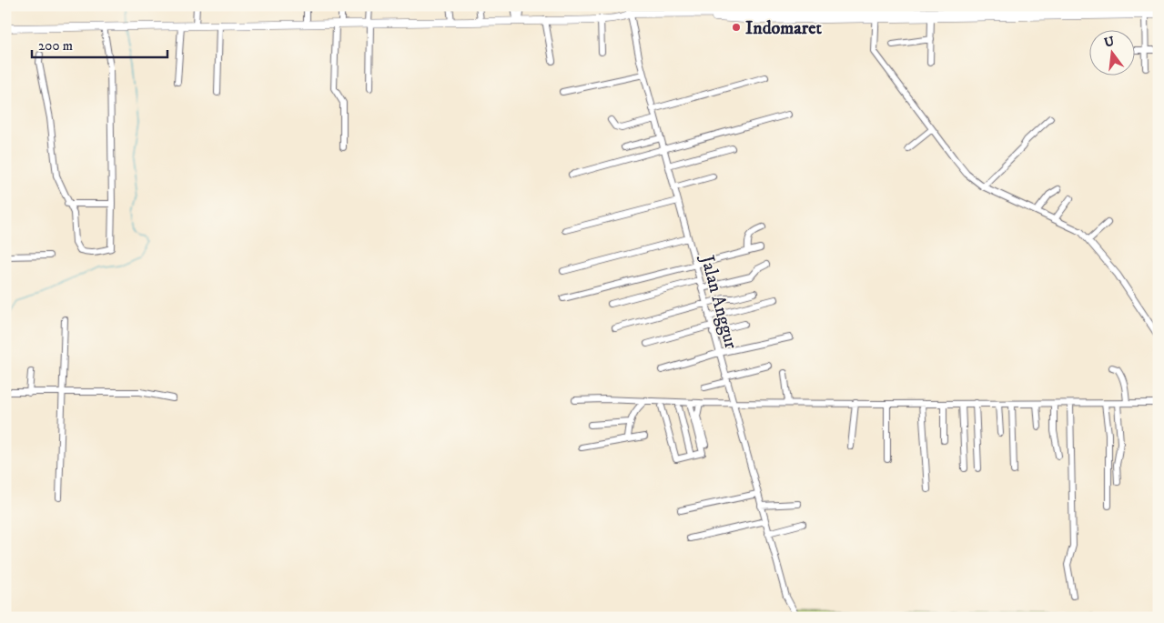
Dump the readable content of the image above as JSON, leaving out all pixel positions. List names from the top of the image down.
{
  "streets": {
    "street": ["Jalan Anggur"]
  },
  "places": ["Indomaret"],
  "scale_bar": "200 m",
  "north": "top"
}
